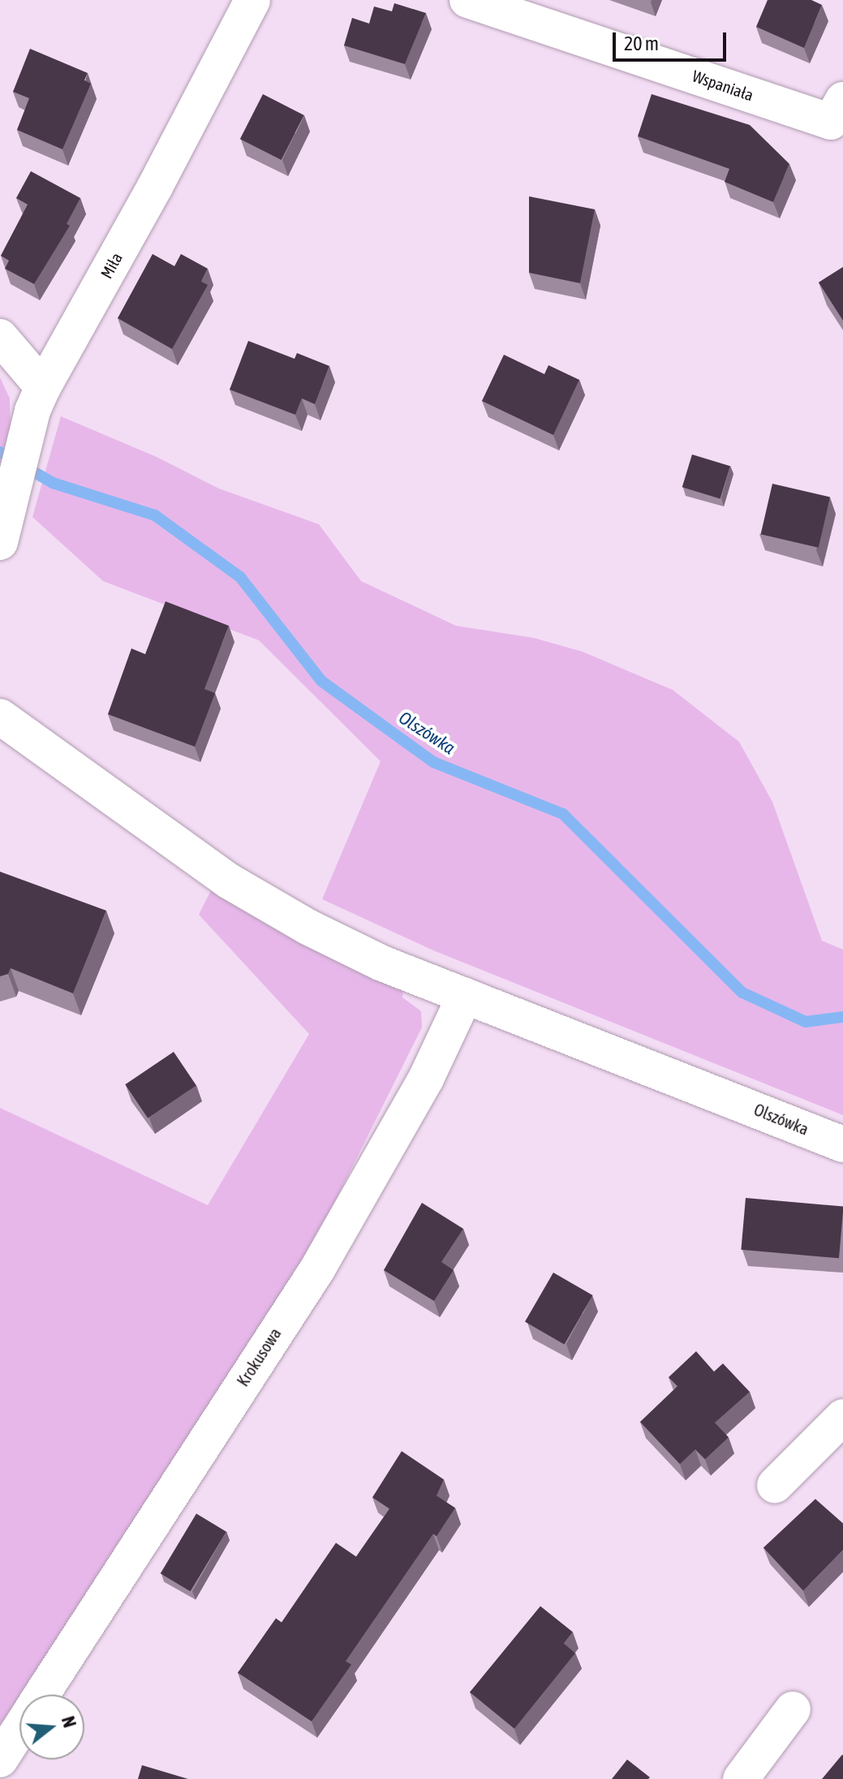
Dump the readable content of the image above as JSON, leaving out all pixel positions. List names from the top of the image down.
{
  "streets": {
    "street": [
      "Wspaniała",
      "Miła",
      "Olszówka",
      "Krokusowa"
    ]
  },
  "crossings": [
    ["Olszówka", "Krokusowa"]
  ],
  "water": ["Olszówka"],
  "scale_bar": "20 m",
  "north": "right"
}
